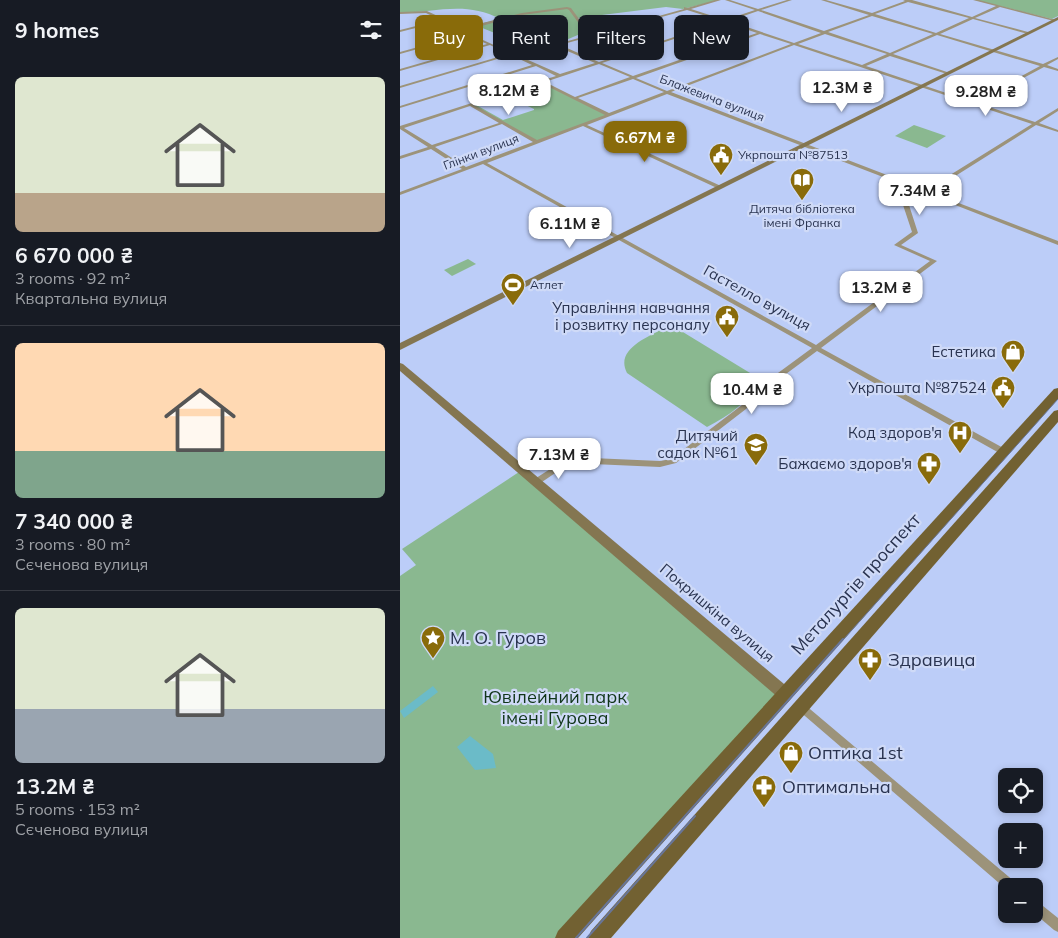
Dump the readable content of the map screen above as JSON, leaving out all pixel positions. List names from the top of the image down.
{
  "streets": {
    "main road": ["Гастелло вулиця", "Металургів проспект", "Покришкіна вулиця"],
    "street": ["Блажевича вулиця", "Глінки вулиця"]
  },
  "crossings": [
    ["Блажевича вулиця", "Глінки вулиця"],
    ["Глінки вулиця", "Гастелло вулиця"],
    ["Гастелло вулиця", "Металургів проспект"],
    ["Металургів проспект", "Покришкіна вулиця"]
  ],
  "parks": ["Ювілейний парк імені Гурова"],
  "places": {
    "public building": ["Укрпошта №87513", "Управління навчання і розвитку персоналу", "Укрпошта №87524"],
    "library": ["Дитяча бібліотека імені Франка"],
    "sports": ["Атлет"],
    "shop": ["Естетика", "Оптика 1st"],
    "hospital": ["Код здоров'я"],
    "school or university": ["Дитячий садок №61"],
    "pharmacy": ["Бажаємо здоров'я", "Здравица", "Оптимальна"],
    "place": ["М. О. Гуров"]
  },
  "page": {
    "heading": "9 homes",
    "chip": [
      "Buy",
      "Rent",
      "Filters",
      "New"
    ],
    "list": [
      {
        "name": "6 670 000 ₴",
        "note": "3 rooms · 92 m² · Квартальна вулиця"
      },
      {
        "name": "7 340 000 ₴",
        "note": "3 rooms · 80 m² · Сєченова вулиця"
      },
      {
        "name": "13.2M ₴",
        "note": "5 rooms · 153 m² · Сєченова вулиця"
      }
    ],
    "price": [
      "12.3M ₴",
      "8.12M ₴",
      "9.28M ₴",
      "6.67M ₴",
      "7.34M ₴",
      "6.11M ₴",
      "13.2M ₴",
      "10.4M ₴",
      "7.13M ₴"
    ],
    "map_buttons": ["+", "−"]
  }
}
